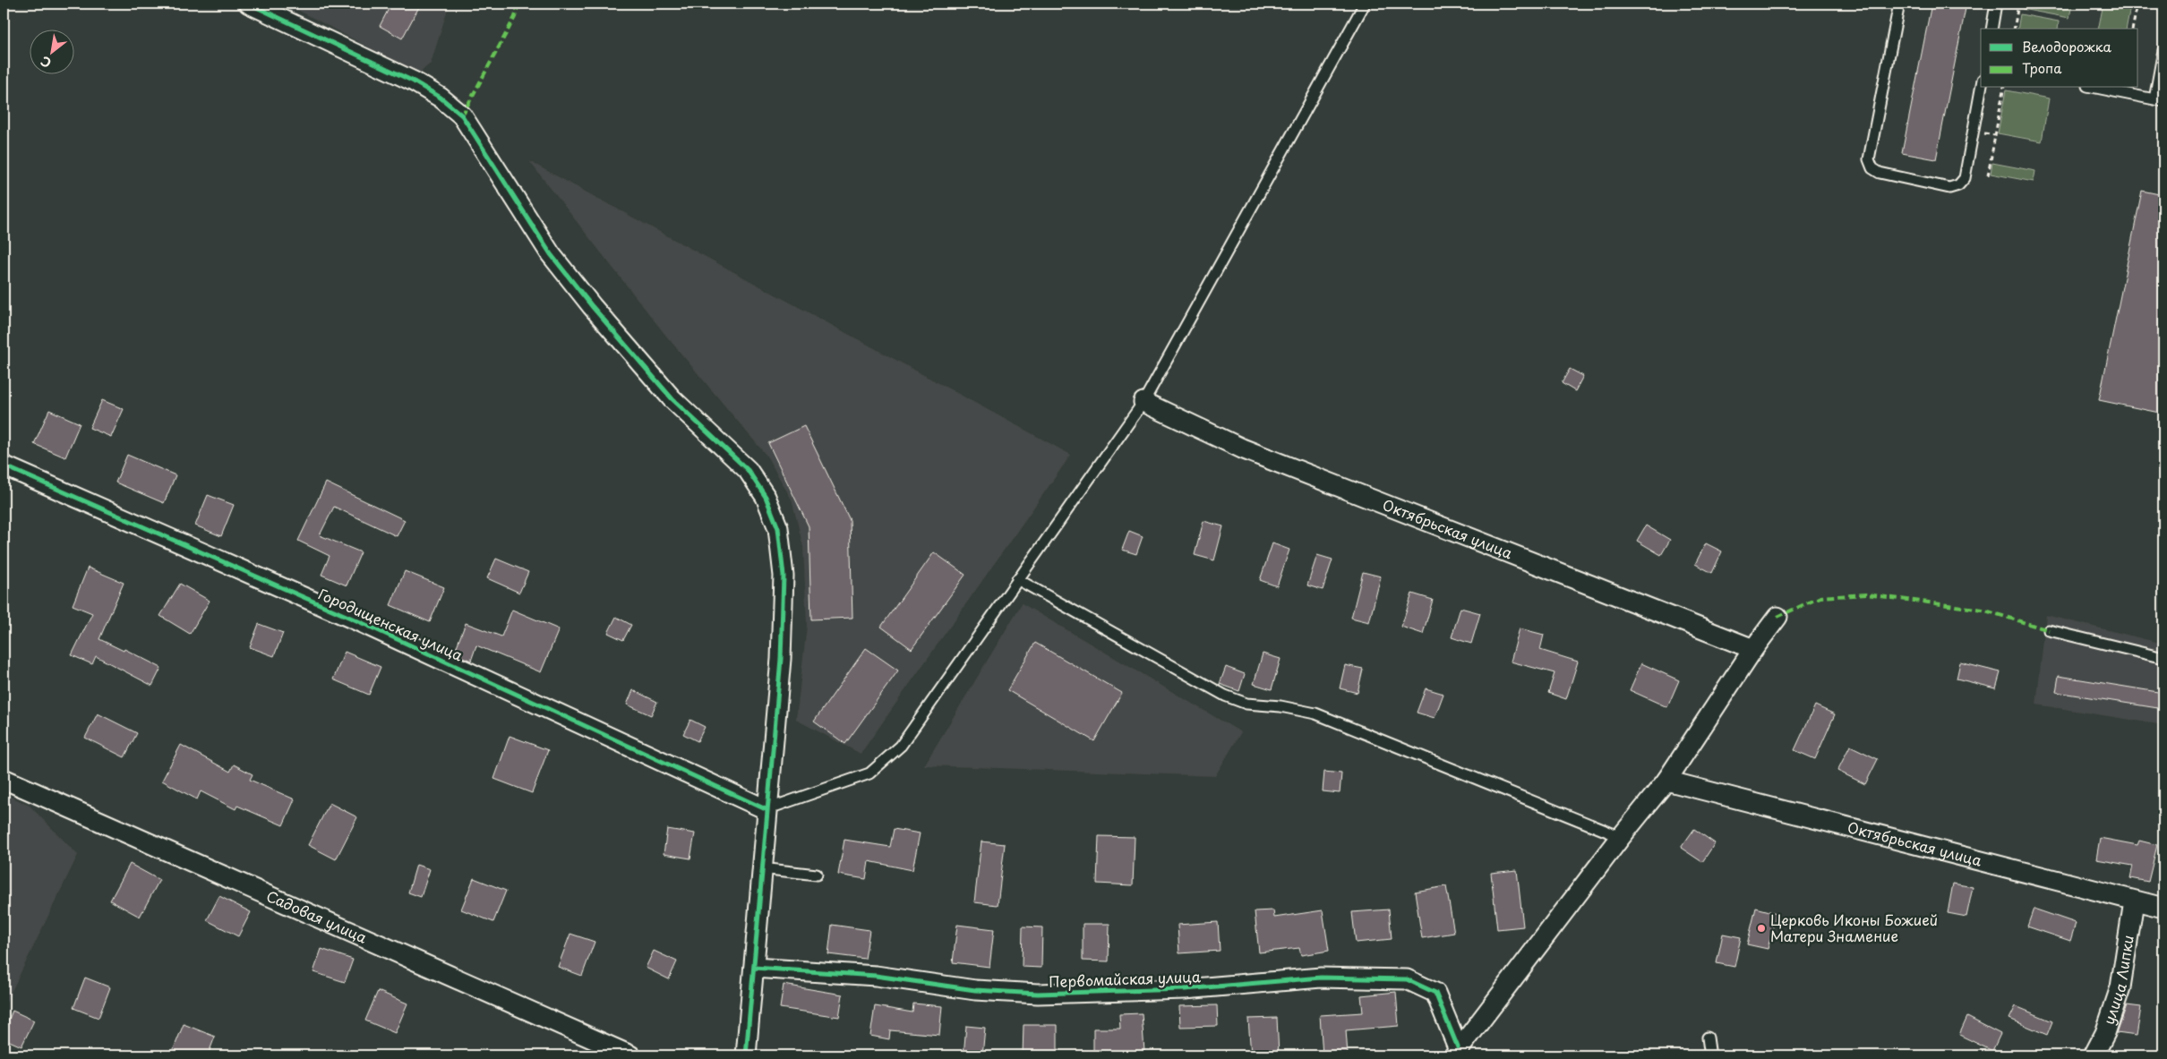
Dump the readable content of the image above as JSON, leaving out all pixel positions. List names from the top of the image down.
{
  "streets": {
    "street": [
      "Октябрьская улица",
      "Городищенская улица",
      "Садовая улица",
      "Первомайская улица",
      "улица Липки"
    ]
  },
  "crossings": [
    ["Октябрьская улица", "улица Липки"]
  ],
  "places": ["Церковь Иконы Божией Матери Знамение"],
  "legend": ["Велодорожка", "Тропа"],
  "north": "bottom left"
}
